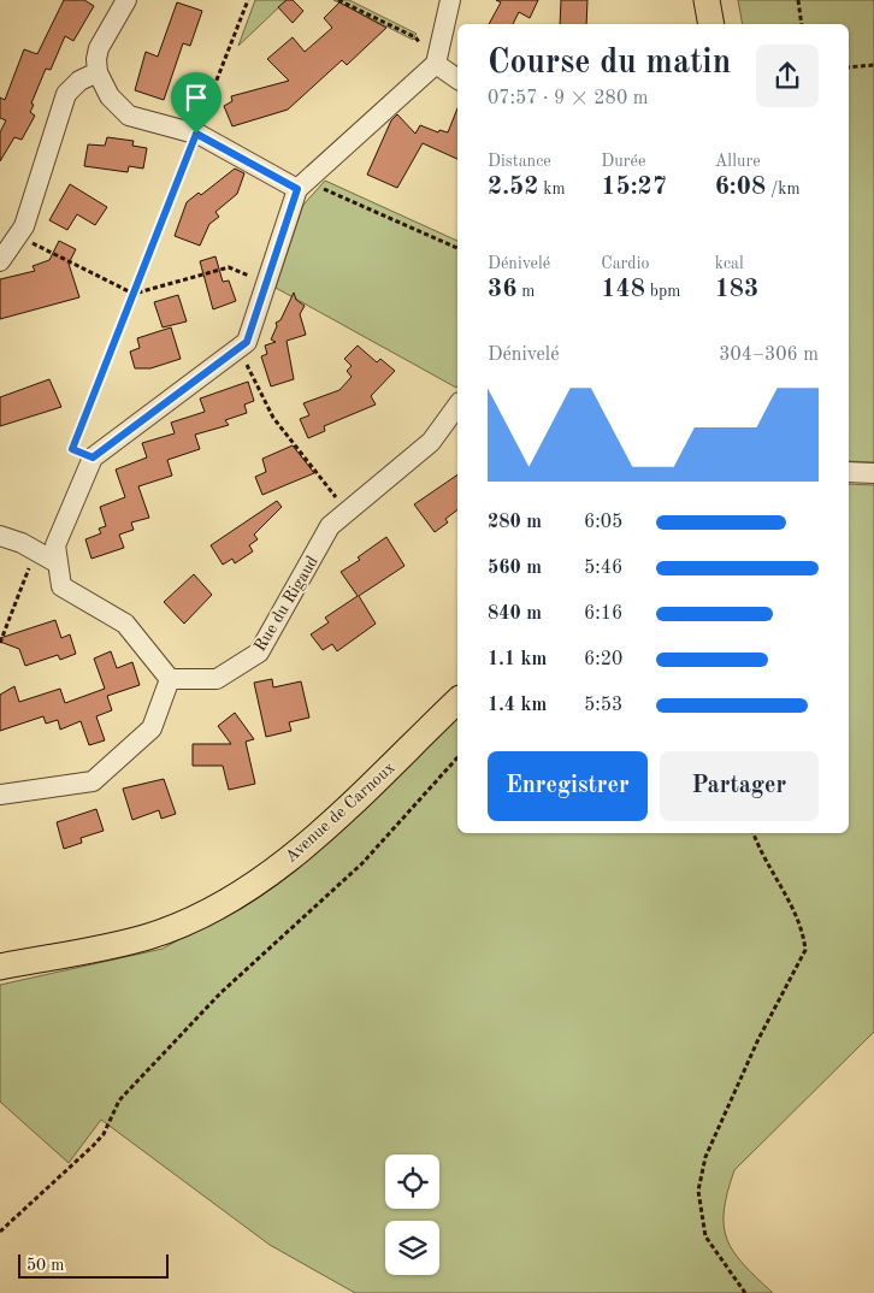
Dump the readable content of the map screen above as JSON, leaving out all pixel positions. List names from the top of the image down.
{
  "streets": {
    "main road": ["Avenue de Carnoux"],
    "street": ["Rue du Rigaud"]
  },
  "scale_bar": "50 m",
  "page": {
    "heading": ["Course du matin", "07:57 · 9 × 280 m"],
    "stats": [
      ["Distance", "2.52 km"],
      ["Durée", "15:27"],
      ["Allure", "6:08 /km"],
      ["Dénivelé", "36 m"],
      ["Cardio", "148 bpm"],
      ["kcal", "183"]
    ],
    "chart": ["Dénivelé", "304–306 m"],
    "list": [
      {
        "name": "280 m",
        "note": "6:05"
      },
      {
        "name": "560 m",
        "note": "5:46"
      },
      {
        "name": "840 m",
        "note": "6:16"
      },
      {
        "name": "1.1 km",
        "note": "6:20"
      },
      {
        "name": "1.4 km",
        "note": "5:53"
      }
    ],
    "buttons": ["Enregistrer", "Partager"],
    "scale": "50 m"
  }
}
